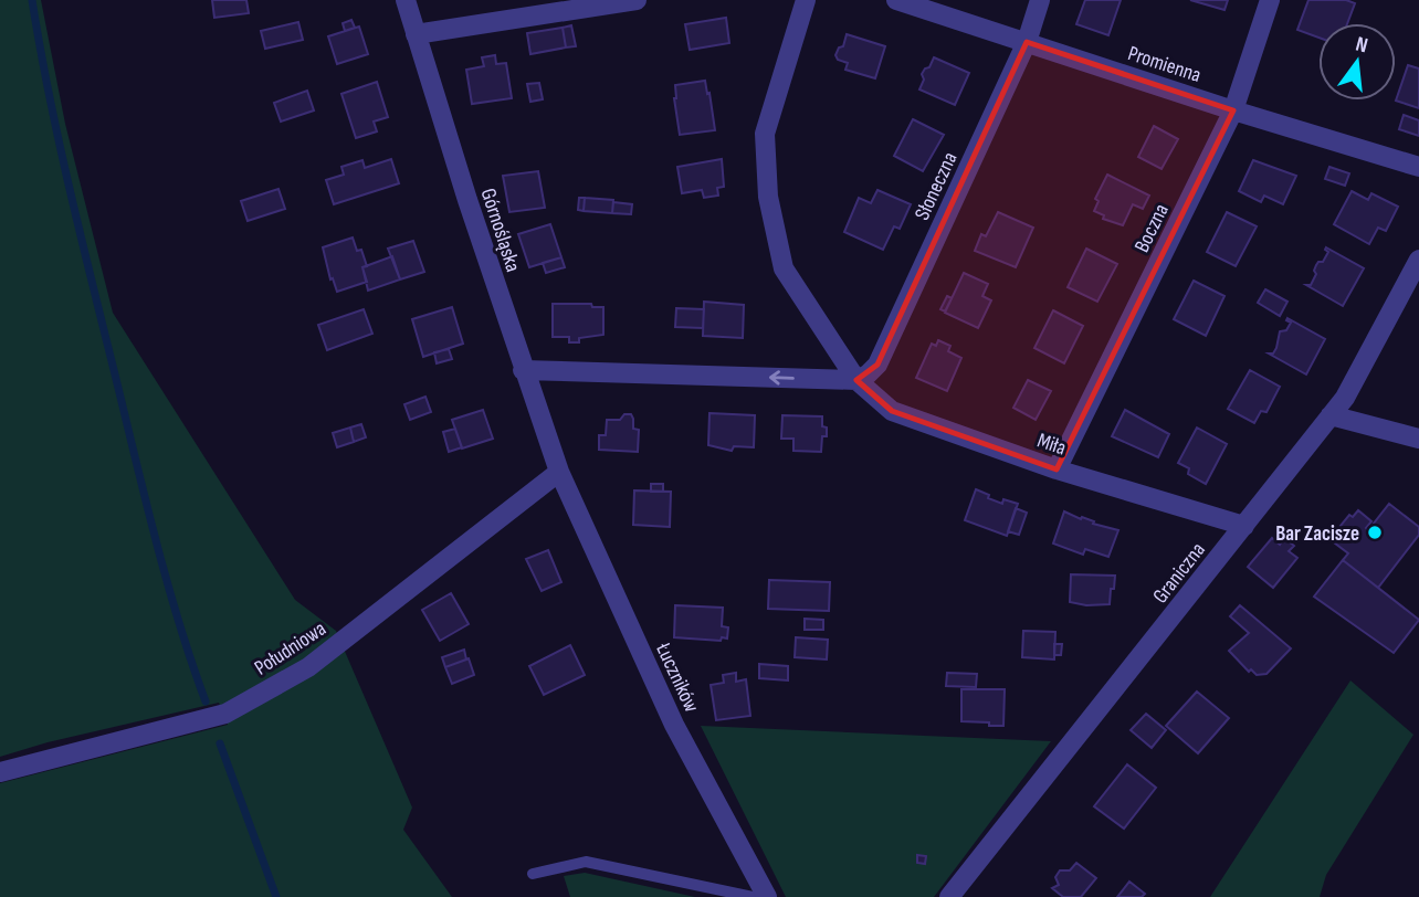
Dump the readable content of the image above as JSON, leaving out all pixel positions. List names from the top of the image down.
{
  "streets": {
    "street": [
      "Promienna",
      "Słoneczna",
      "Boczna",
      "Górnośląska",
      "Miła",
      "Graniczna",
      "Południowa",
      "Łuczników"
    ]
  },
  "crossings": [
    ["Promienna", "Słoneczna"],
    ["Promienna", "Boczna"],
    ["Słoneczna", "Miła"],
    ["Boczna", "Miła"],
    ["Górnośląska", "Południowa"],
    ["Górnośląska", "Łuczników"],
    ["Miła", "Graniczna"],
    ["Południowa", "Łuczników"]
  ],
  "places": ["Bar Zacisze"],
  "north": "top"
}
